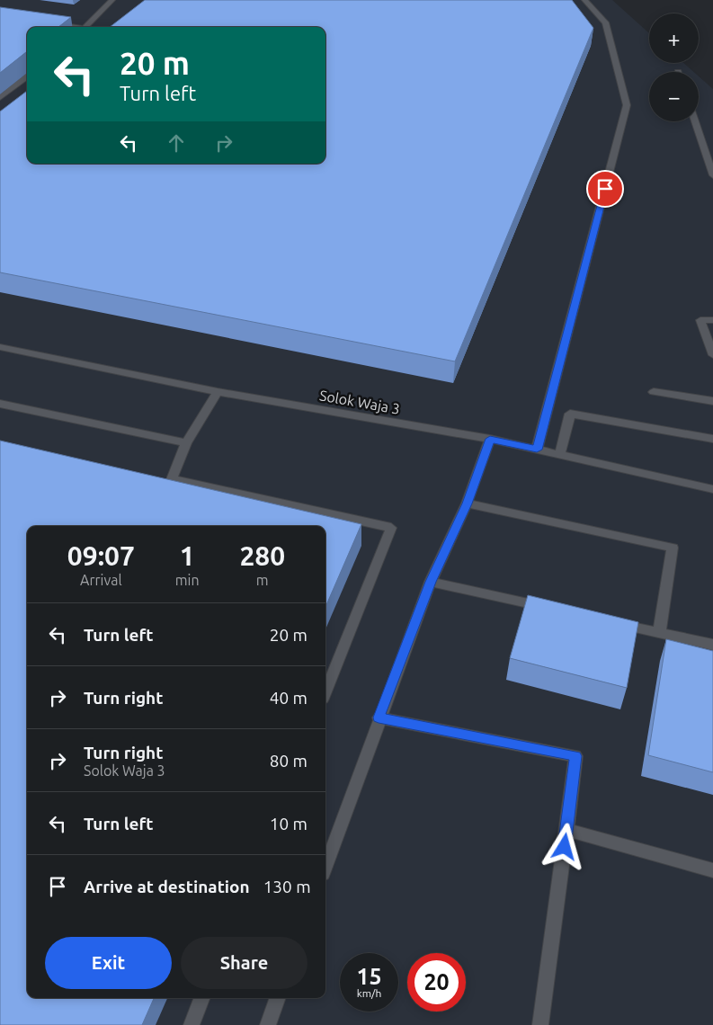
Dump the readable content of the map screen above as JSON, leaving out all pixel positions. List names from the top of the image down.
{
  "streets": {
    "street": ["Solok Waja 3"]
  },
  "page": {
    "map_buttons": ["+", "−"],
    "turn": ["20 m", "Turn left"],
    "eta": [
      "09:07",
      "Arrival",
      "1",
      "min",
      "280",
      "m"
    ],
    "list": [
      {
        "name": "Turn left",
        "value": "20 m"
      },
      {
        "name": "Turn right",
        "value": "40 m"
      },
      {
        "name": "Turn right",
        "note": "Solok Waja 3",
        "value": "80 m"
      },
      {
        "name": "Turn left",
        "value": "10 m"
      },
      {
        "name": "Arrive at destination",
        "value": "130 m"
      }
    ],
    "buttons": ["Exit", "Share"],
    "speed": "15 km/h",
    "limit": "20"
  }
}
